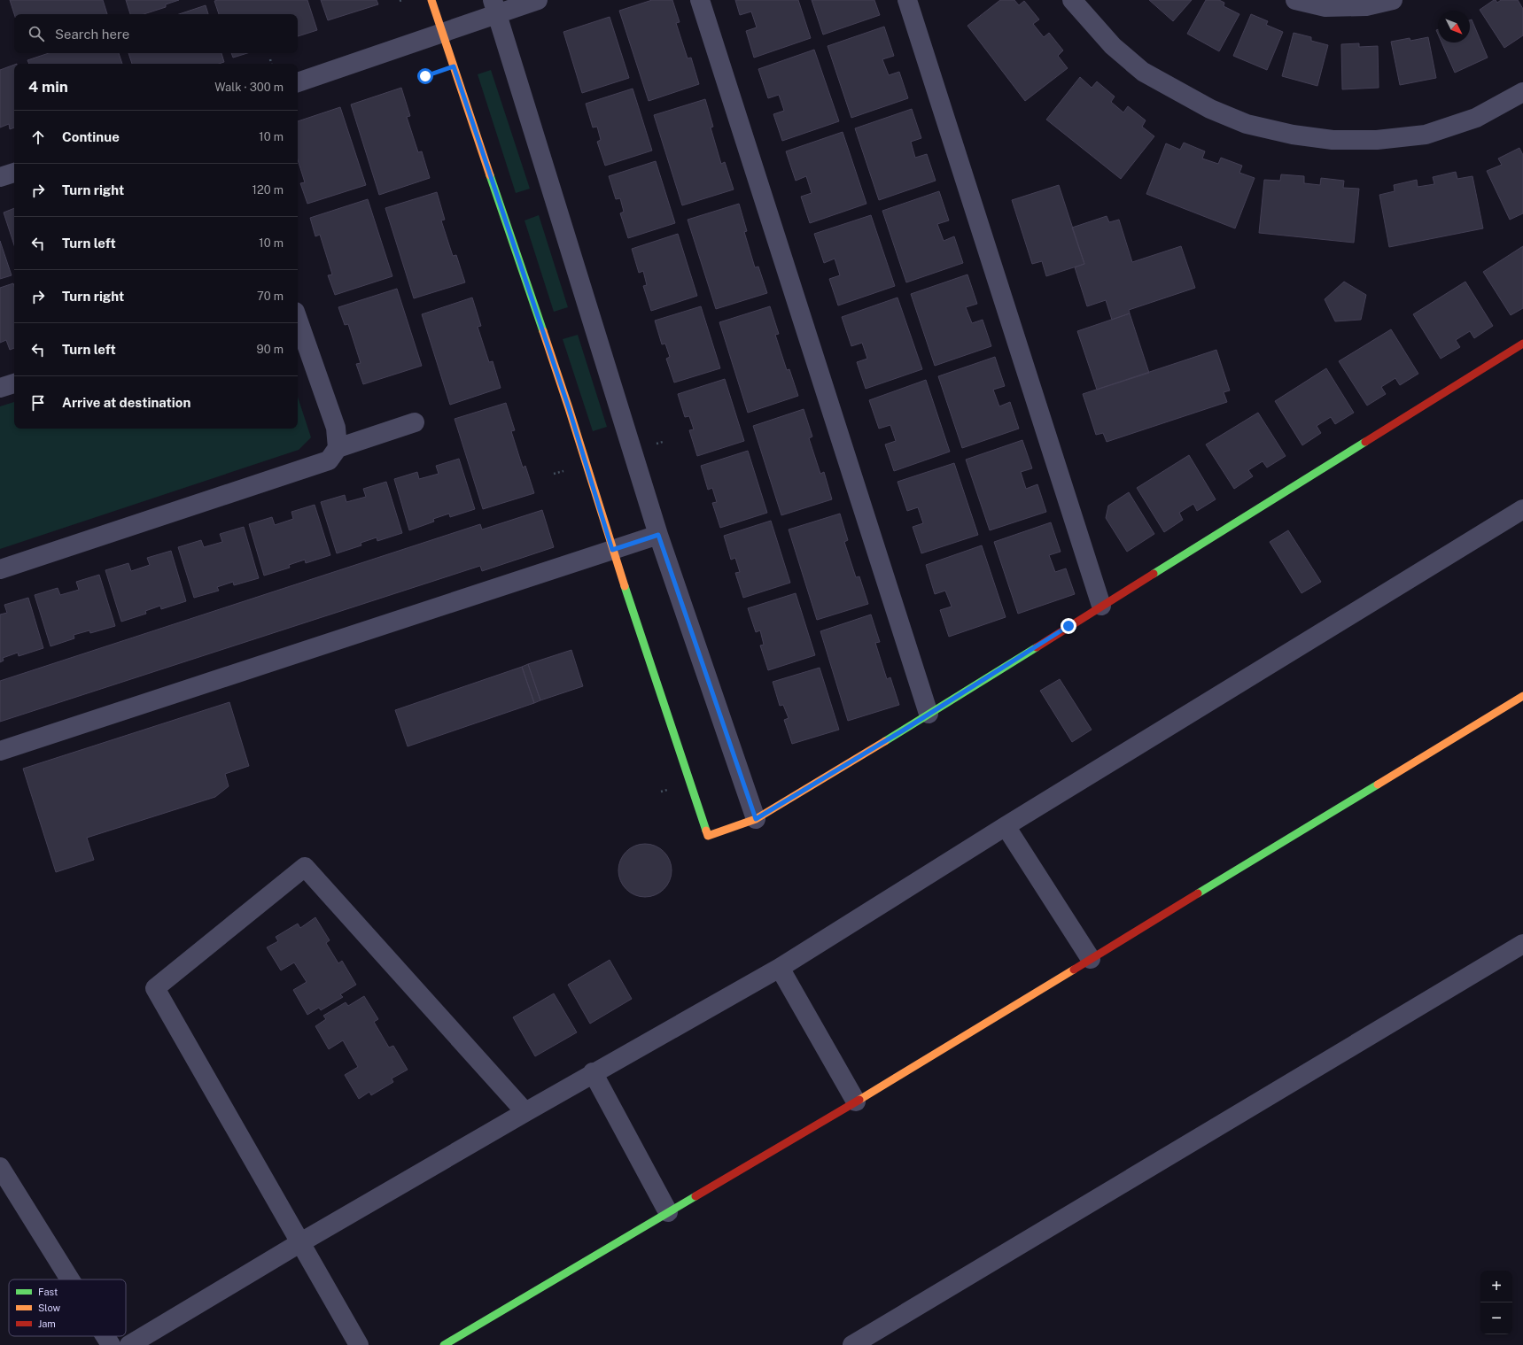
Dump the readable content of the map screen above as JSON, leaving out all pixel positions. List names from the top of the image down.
{
  "legend": ["Fast", "Slow", "Jam"],
  "north": "bottom right",
  "page": {
    "search": "Search here",
    "heading": ["4 min", "Walk · 300 m"],
    "list": [
      ["Continue", "10 m"],
      ["Turn right", "120 m"],
      ["Turn left", "10 m"],
      ["Turn right", "70 m"],
      ["Turn left", "90 m"],
      "Arrive at destination"
    ],
    "map_buttons": ["+", "−"]
  }
}
